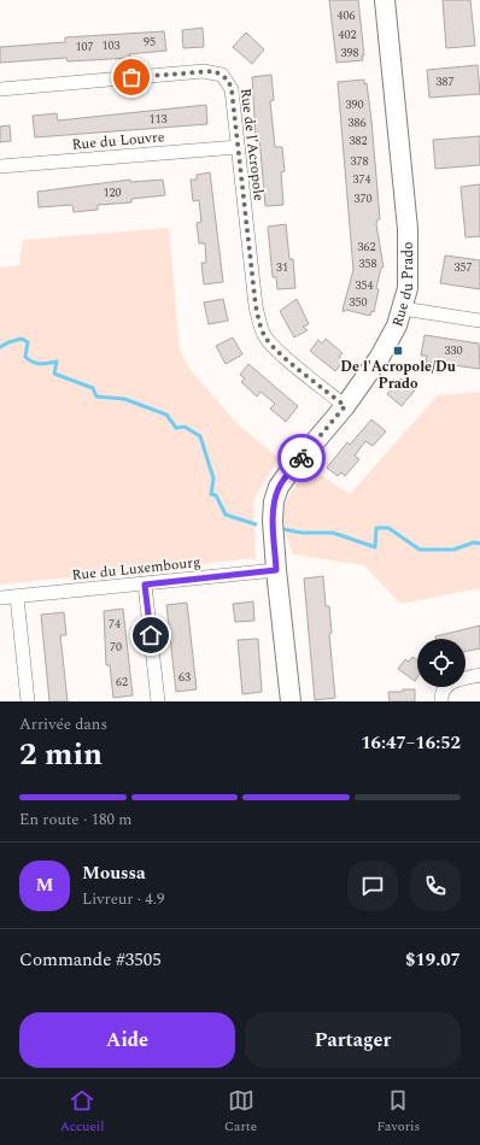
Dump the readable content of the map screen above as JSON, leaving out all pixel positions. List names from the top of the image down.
{
  "streets": {
    "street": [
      "Rue du Louvre",
      "Rue de l'Acropole",
      "Rue du Prado",
      "Rue du Luxembourg"
    ]
  },
  "crossings": [
    ["Rue du Louvre", "Rue de l'Acropole"],
    ["Rue de l'Acropole", "Rue du Prado"],
    ["Rue du Prado", "Rue du Luxembourg"]
  ],
  "places": {
    "transit": ["De l'Acropole/Du Prado"]
  },
  "house_numbers": [
    "406",
    "402",
    "95",
    "103",
    "107",
    "398",
    "387",
    "390",
    "113",
    "386",
    "382",
    "378",
    "374",
    "120",
    "370",
    "362",
    "358",
    "31",
    "357",
    "354",
    "350",
    "330",
    "74",
    "70",
    "63",
    "62"
  ],
  "page": {
    "heading": ["2 min", "Arrivée dans", "16:47–16:52"],
    "panel": [
      "Moussa",
      "Livreur · 4.9",
      "Commande #3505",
      "$19.07"
    ],
    "bar": "En route · 180 m",
    "round": "M",
    "buttons": ["Aide", "Partager"],
    "tabs": ["Accueil", "Carte", "Favoris"]
  }
}
